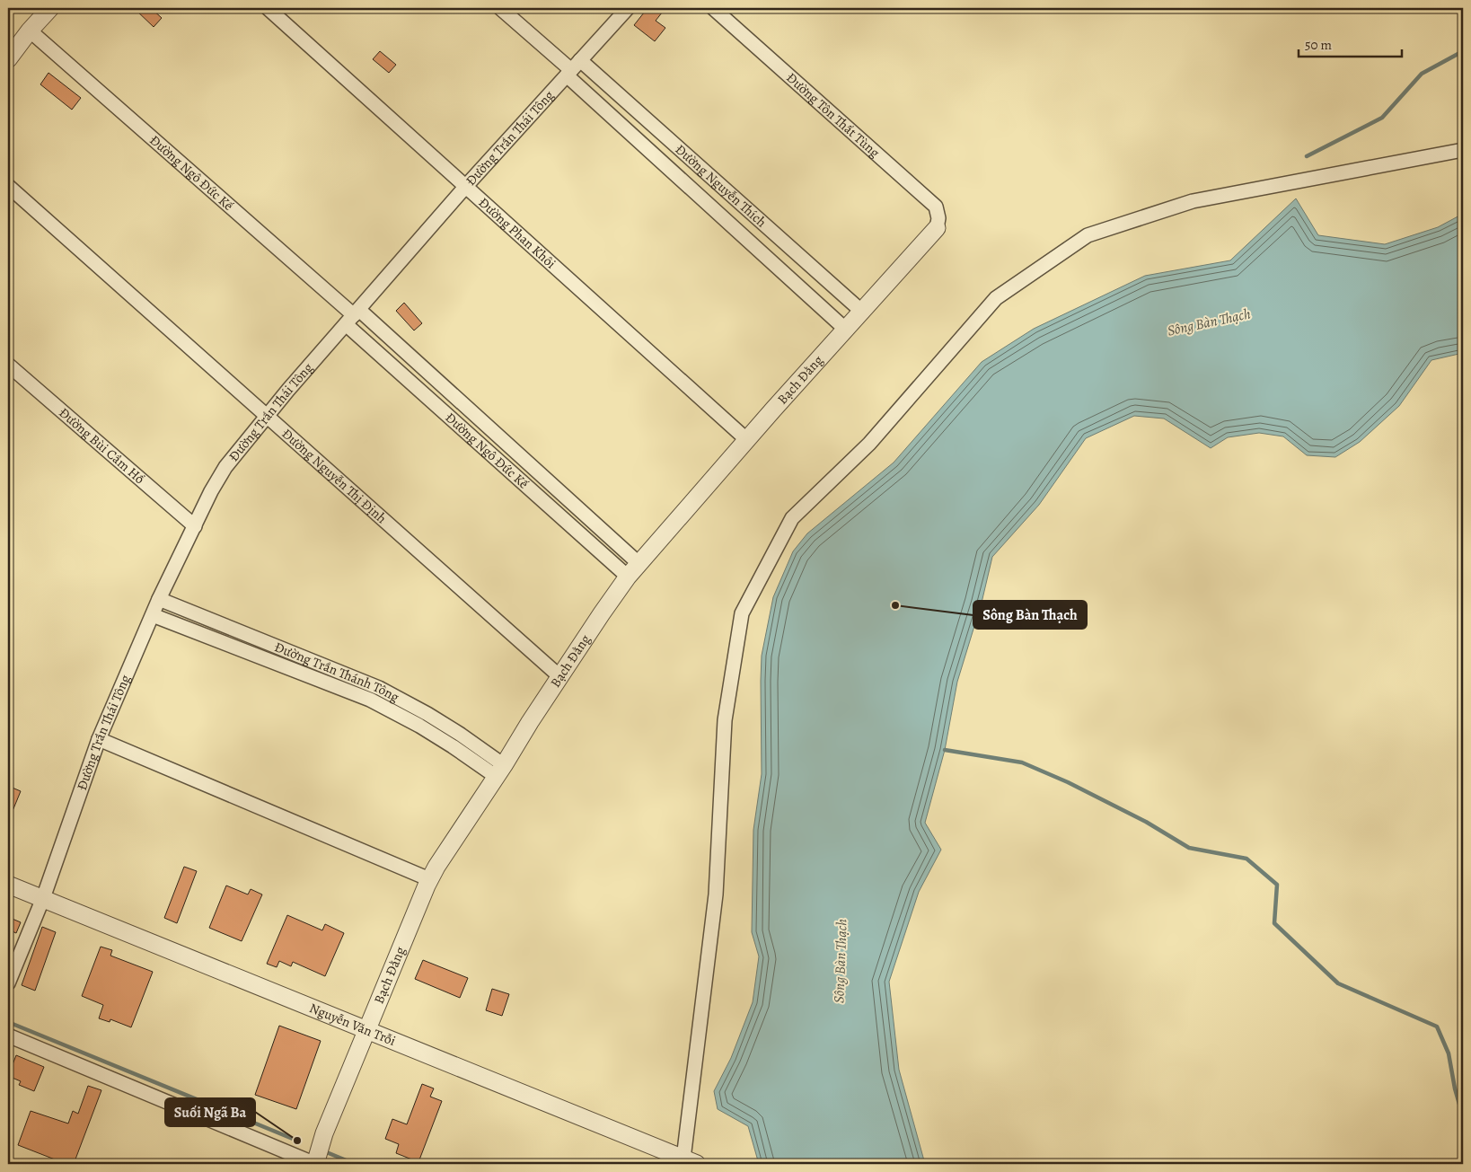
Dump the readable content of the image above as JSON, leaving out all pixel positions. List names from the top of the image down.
{
  "streets": {
    "street": [
      "Đường Tôn Thất Tùng",
      "Đường Trần Thái Tông",
      "Đường Ngô Đức Kế",
      "Đường Nguyễn Thích",
      "Đường Phan Khôi",
      "Bạch Đằng",
      "Đường Bùi Cầm Hổ",
      "Đường Nguyễn Thị Định",
      "Đường Trần Thánh Tông",
      "Nguyễn Văn Trỗi"
    ]
  },
  "crossings": [
    ["Đường Tôn Thất Tùng", "Bạch Đằng"],
    ["Đường Trần Thái Tông", "Đường Ngô Đức Kế"],
    ["Đường Trần Thái Tông", "Đường Nguyễn Thích"],
    ["Đường Trần Thái Tông", "Đường Phan Khôi"],
    ["Đường Trần Thái Tông", "Đường Bùi Cầm Hổ"],
    ["Đường Trần Thái Tông", "Đường Nguyễn Thị Định"],
    ["Đường Trần Thái Tông", "Đường Trần Thánh Tông"],
    ["Đường Trần Thái Tông", "Nguyễn Văn Trỗi"],
    ["Đường Ngô Đức Kế", "Bạch Đằng"],
    ["Đường Nguyễn Thích", "Bạch Đằng"],
    ["Đường Phan Khôi", "Bạch Đằng"],
    ["Bạch Đằng", "Đường Nguyễn Thị Định"],
    ["Bạch Đằng", "Đường Trần Thánh Tông"],
    ["Bạch Đằng", "Nguyễn Văn Trỗi"]
  ],
  "water": ["Sông Bàn Thạch"],
  "places": ["Sông Bàn Thạch", "Suối Ngã Ba"],
  "scale_bar": "50 m"
}
